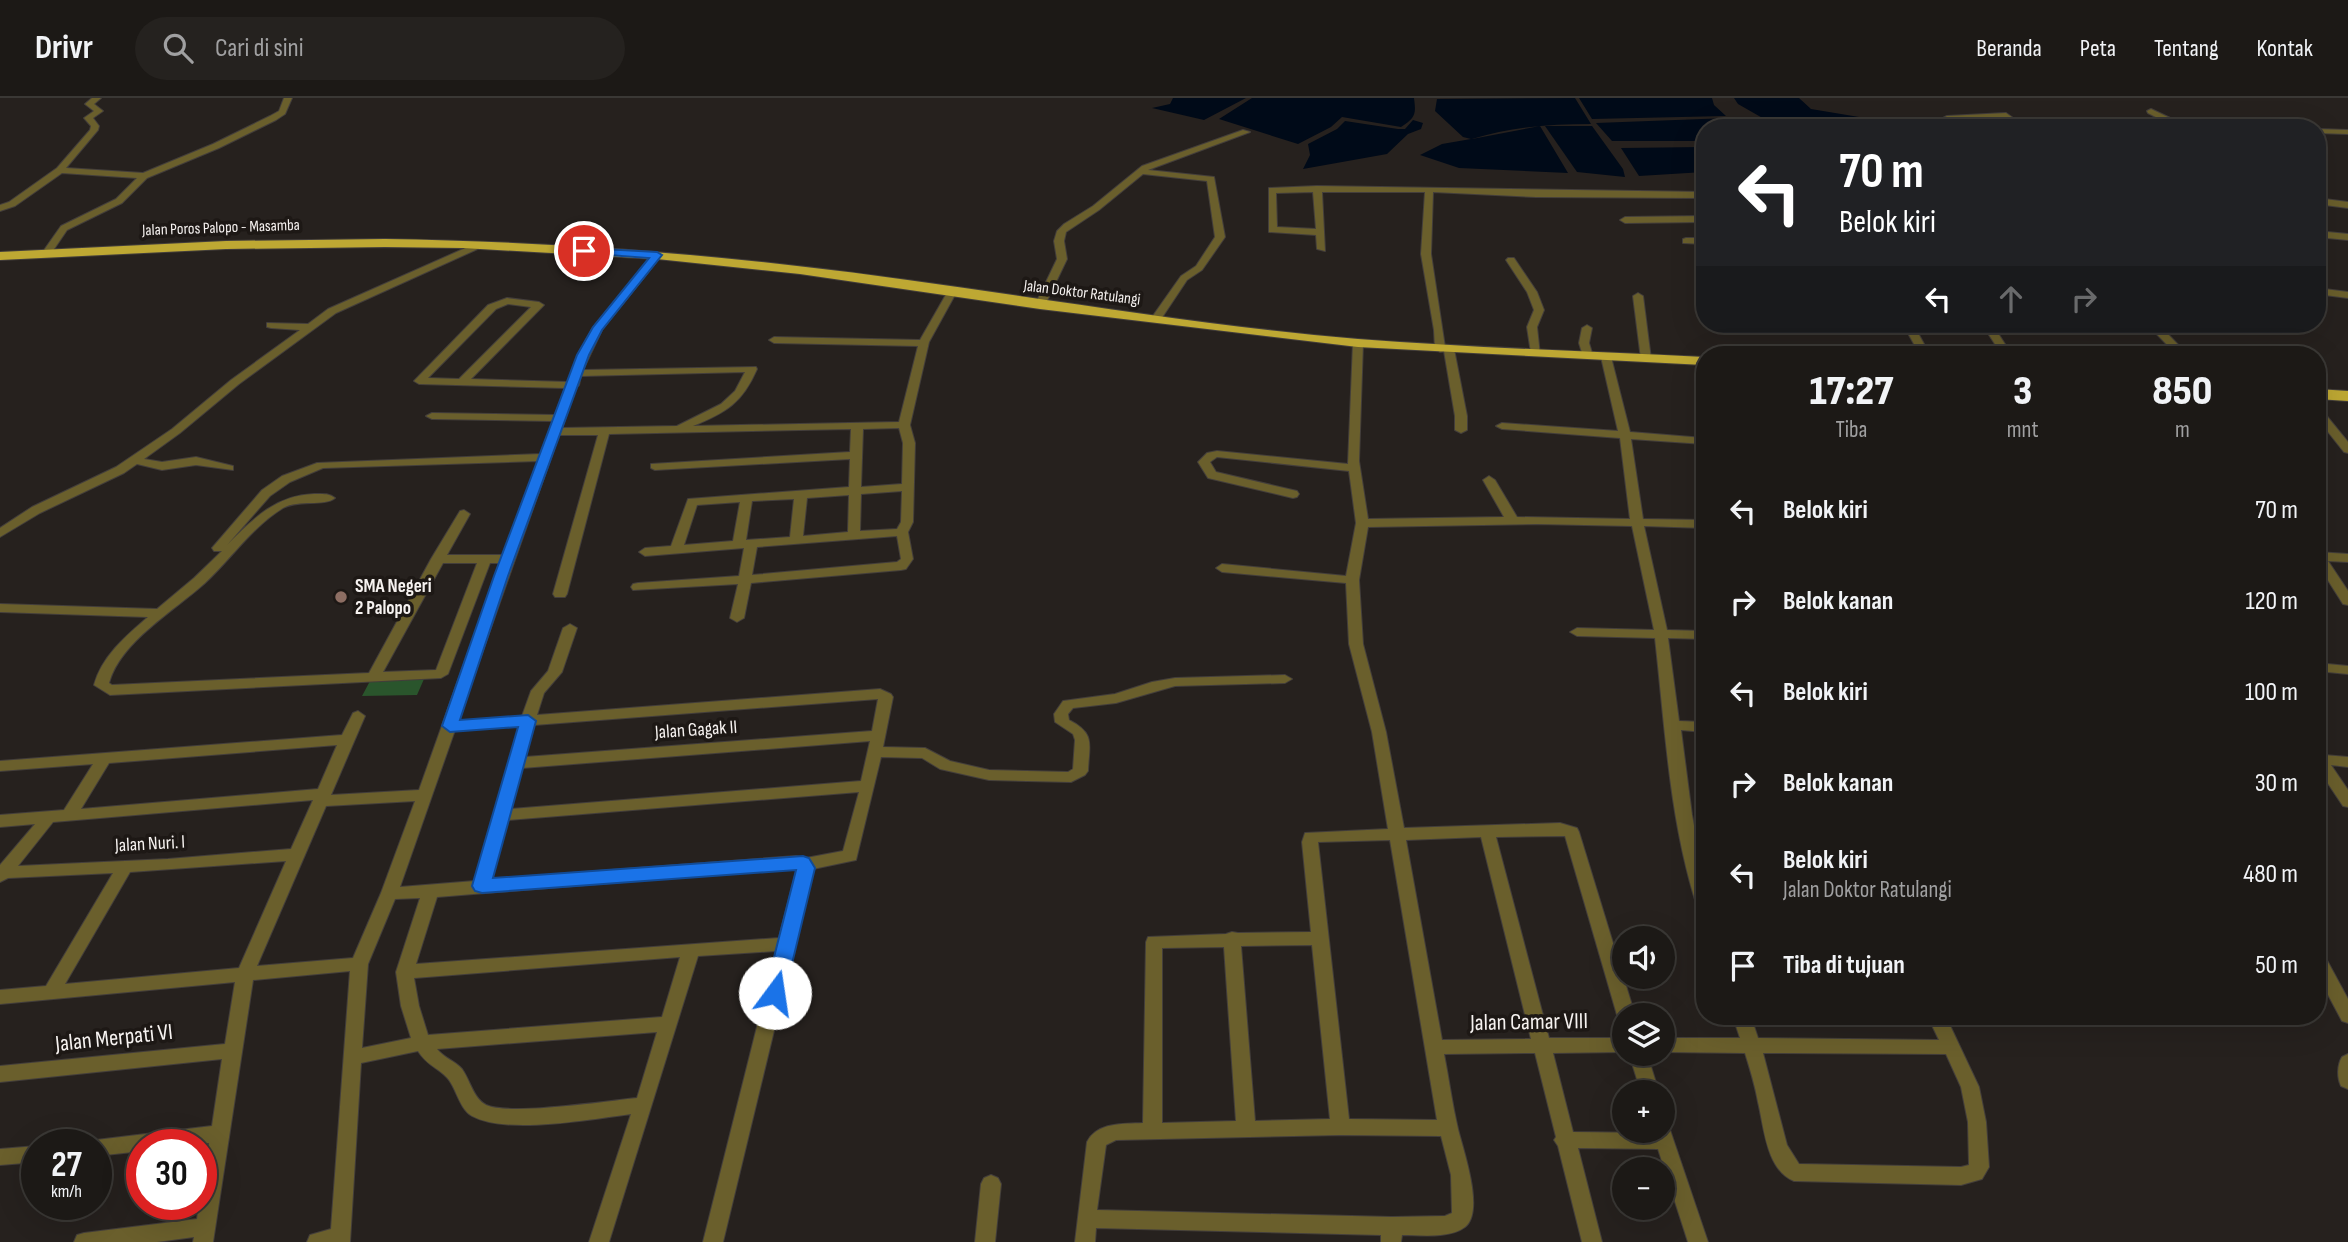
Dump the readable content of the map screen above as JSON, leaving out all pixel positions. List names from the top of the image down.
{
  "streets": {
    "highway": ["Jalan Poros Palopo - Masamba", "Jalan Doktor Ratulangi"],
    "street": [
      "Jalan Gagak II",
      "Jalan Nuri. I",
      "Jalan Camar VIII",
      "Jalan Merpati VI"
    ]
  },
  "crossings": [
    ["Jalan Poros Palopo - Masamba", "Jalan Doktor Ratulangi"]
  ],
  "places": ["SMA Negeri 2 Palopo"],
  "page": {
    "header": "Drivr",
    "search": "Cari di sini",
    "nav": [
      "Beranda",
      "Peta",
      "Tentang",
      "Kontak"
    ],
    "turn": ["70 m", "Belok kiri"],
    "eta": [
      "17:27",
      "Tiba",
      "3",
      "mnt",
      "850",
      "m"
    ],
    "list": [
      {
        "name": "Belok kiri",
        "value": "70 m"
      },
      {
        "name": "Belok kanan",
        "value": "120 m"
      },
      {
        "name": "Belok kiri",
        "value": "100 m"
      },
      {
        "name": "Belok kanan",
        "value": "30 m"
      },
      {
        "name": "Belok kiri",
        "note": "Jalan Doktor Ratulangi",
        "value": "480 m"
      },
      {
        "name": "Tiba di tujuan",
        "value": "50 m"
      }
    ],
    "map_buttons": ["+", "−"],
    "speed": "27 km/h",
    "limit": "30"
  }
}
